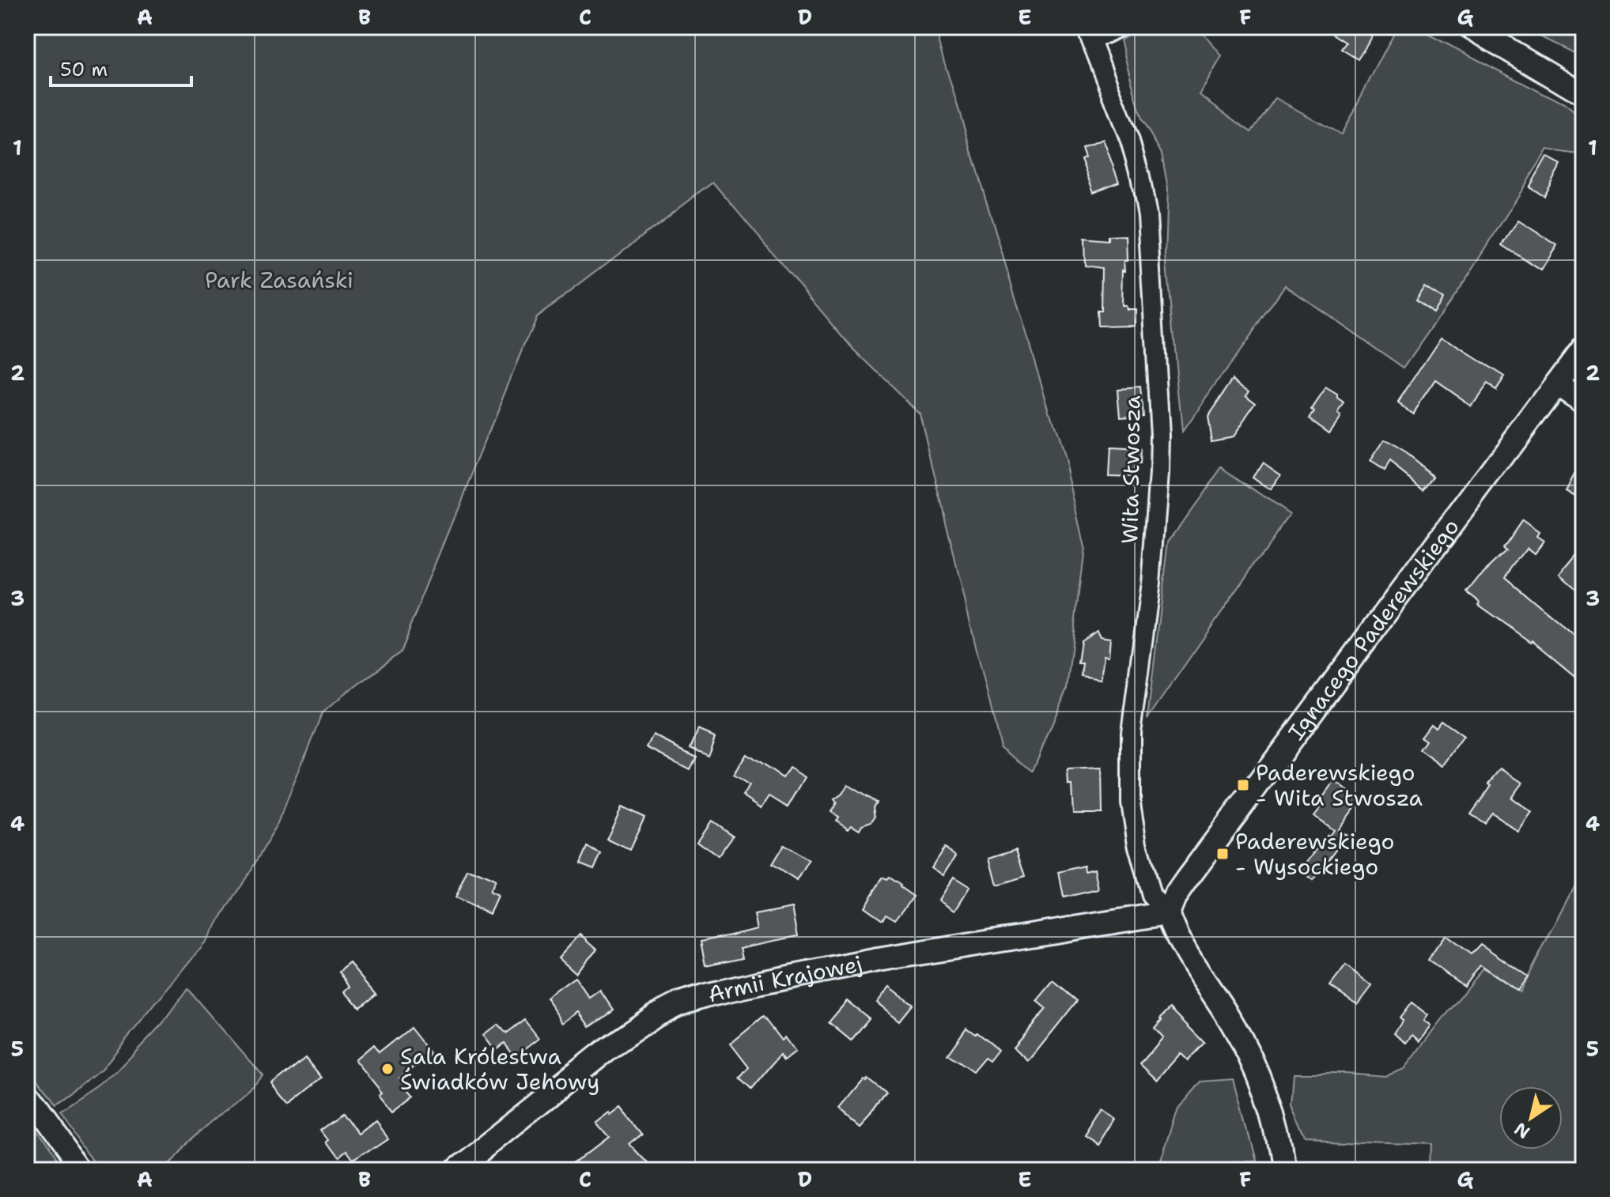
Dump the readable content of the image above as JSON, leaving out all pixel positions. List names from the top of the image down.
{
  "streets": {
    "street": ["Wita Stwosza", "Ignacego Paderewskiego", "Armii Krajowej"]
  },
  "crossings": [
    ["Wita Stwosza", "Ignacego Paderewskiego"],
    ["Wita Stwosza", "Armii Krajowej"],
    ["Ignacego Paderewskiego", "Armii Krajowej"]
  ],
  "parks": ["Park Zasański"],
  "places": {
    "transit": ["Paderewskiego - Wita Stwosza", "Paderewskiego - Wysockiego"],
    "other": ["Sala Królestwa Świadków Jehowy"]
  },
  "scale_bar": "50 m",
  "north": "bottom left",
  "grid": {
    "columns": [
      "A",
      "B",
      "C",
      "D",
      "E",
      "F",
      "G"
    ],
    "rows": [
      "1",
      "2",
      "3",
      "4",
      "5"
    ]
  }
}
